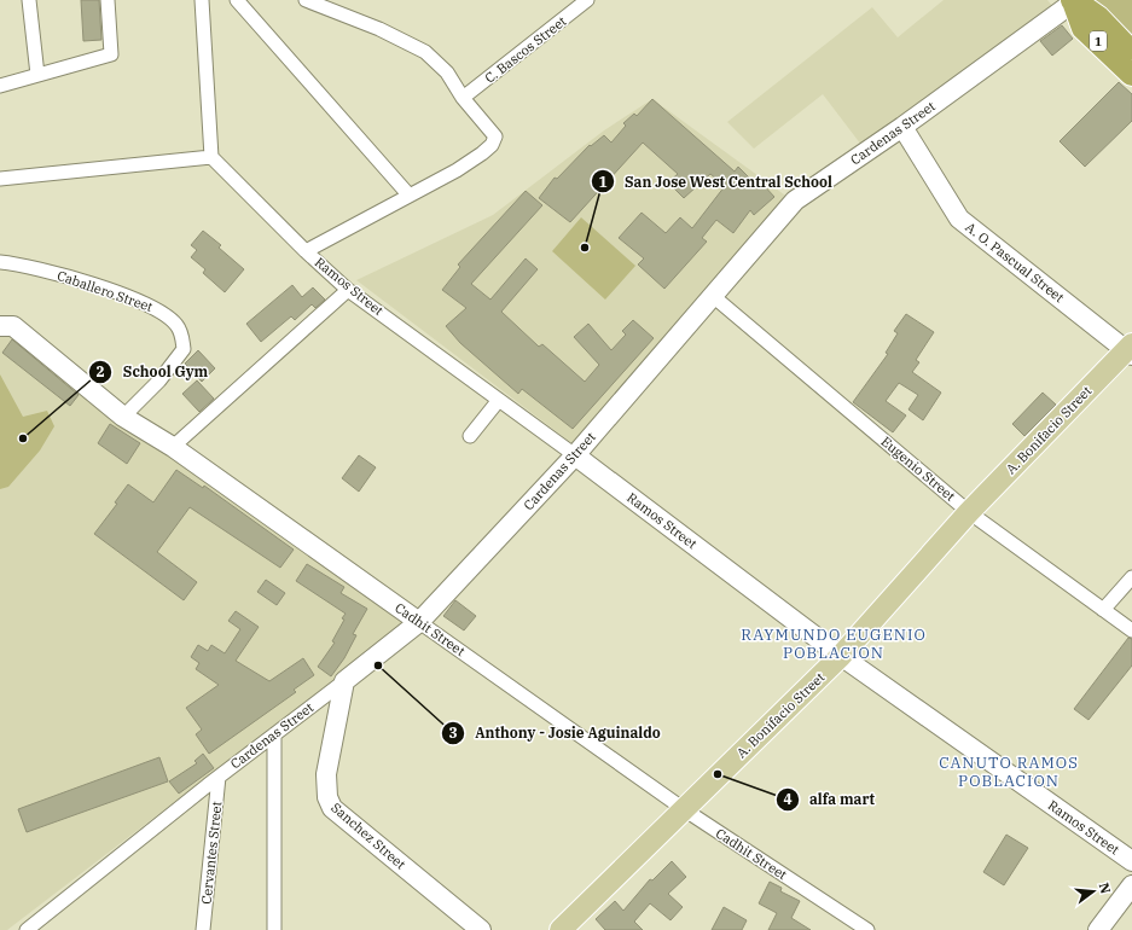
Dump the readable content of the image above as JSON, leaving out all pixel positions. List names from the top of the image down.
{
  "streets": {
    "highway": ["1"],
    "main road": ["A. Bonifacio Street"],
    "street": [
      "C. Bascos Street",
      "Cardenas Street",
      "A. O. Pascual Street",
      "Ramos Street",
      "Caballero Street",
      "Eugenio Street",
      "Cadhit Street",
      "Sanchez Street",
      "Cervantes Street"
    ]
  },
  "crossings": [
    ["1", "Cardenas Street"],
    ["Cardenas Street", "A. O. Pascual Street"],
    ["Cardenas Street", "Ramos Street"],
    ["Cardenas Street", "Eugenio Street"],
    ["Cardenas Street", "Cadhit Street"],
    ["Cardenas Street", "Sanchez Street"],
    ["Cardenas Street", "Cervantes Street"],
    ["A. O. Pascual Street", "A. Bonifacio Street"],
    ["Ramos Street", "A. Bonifacio Street"],
    ["Caballero Street", "Cadhit Street"],
    ["A. Bonifacio Street", "Eugenio Street"],
    ["A. Bonifacio Street", "Cadhit Street"]
  ],
  "districts": ["RAYMUNDO EUGENIO POBLACION", "CANUTO RAMOS POBLACION"],
  "places": [
    "San Jose West Central School",
    "School Gym",
    "Anthony - Josie Aguinaldo",
    "alfa mart"
  ],
  "north": "right"
}
